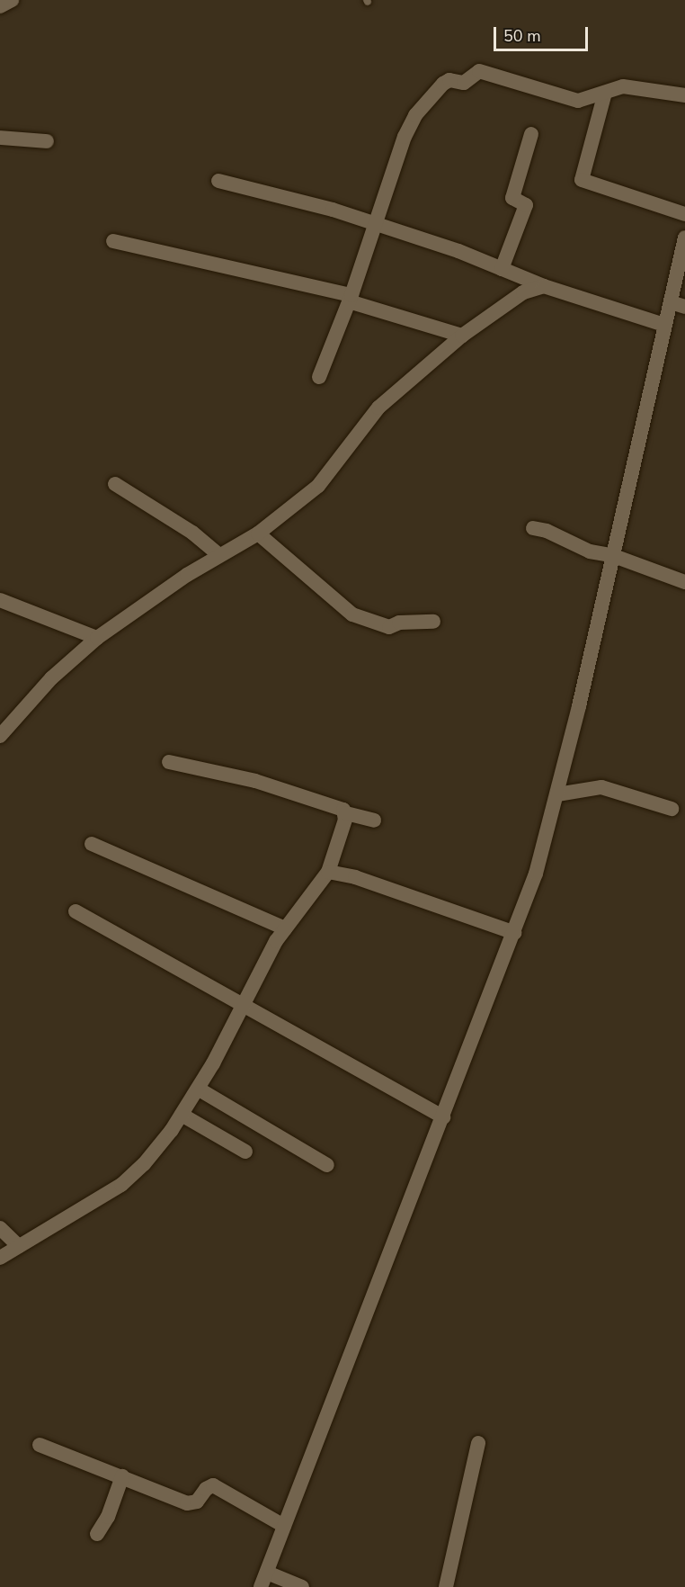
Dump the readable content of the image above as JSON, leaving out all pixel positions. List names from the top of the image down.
{
  "scale_bar": "50 m"
}
